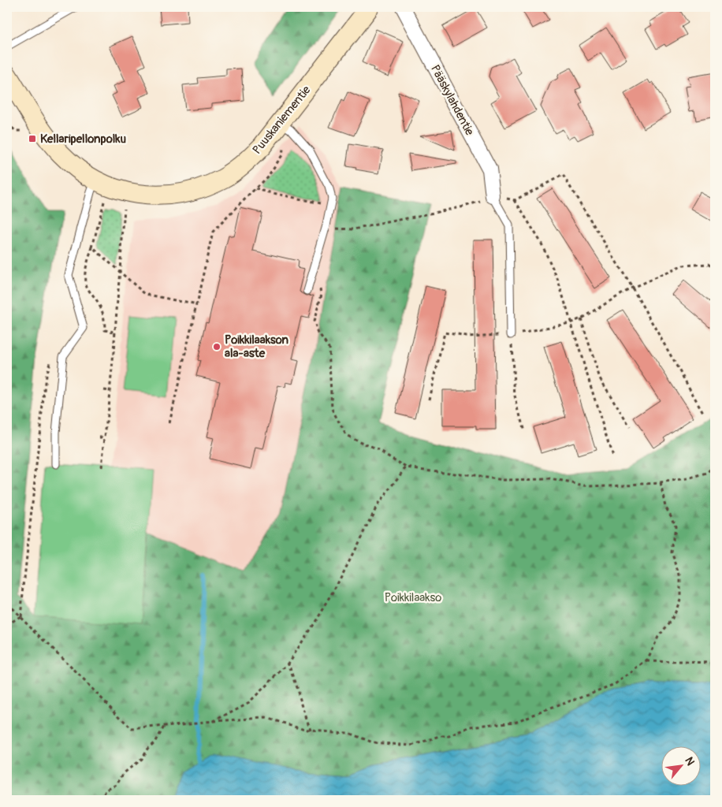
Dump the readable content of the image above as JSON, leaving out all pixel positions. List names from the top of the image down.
{
  "streets": {
    "street": ["Pääskylahdentie", "Puuskaniementie"]
  },
  "parks": ["Poikkilaakso"],
  "places": {
    "transit": ["Kellaripellonpolku"],
    "other": ["Poikkilaakson ala-aste"]
  },
  "north": "top right"
}
